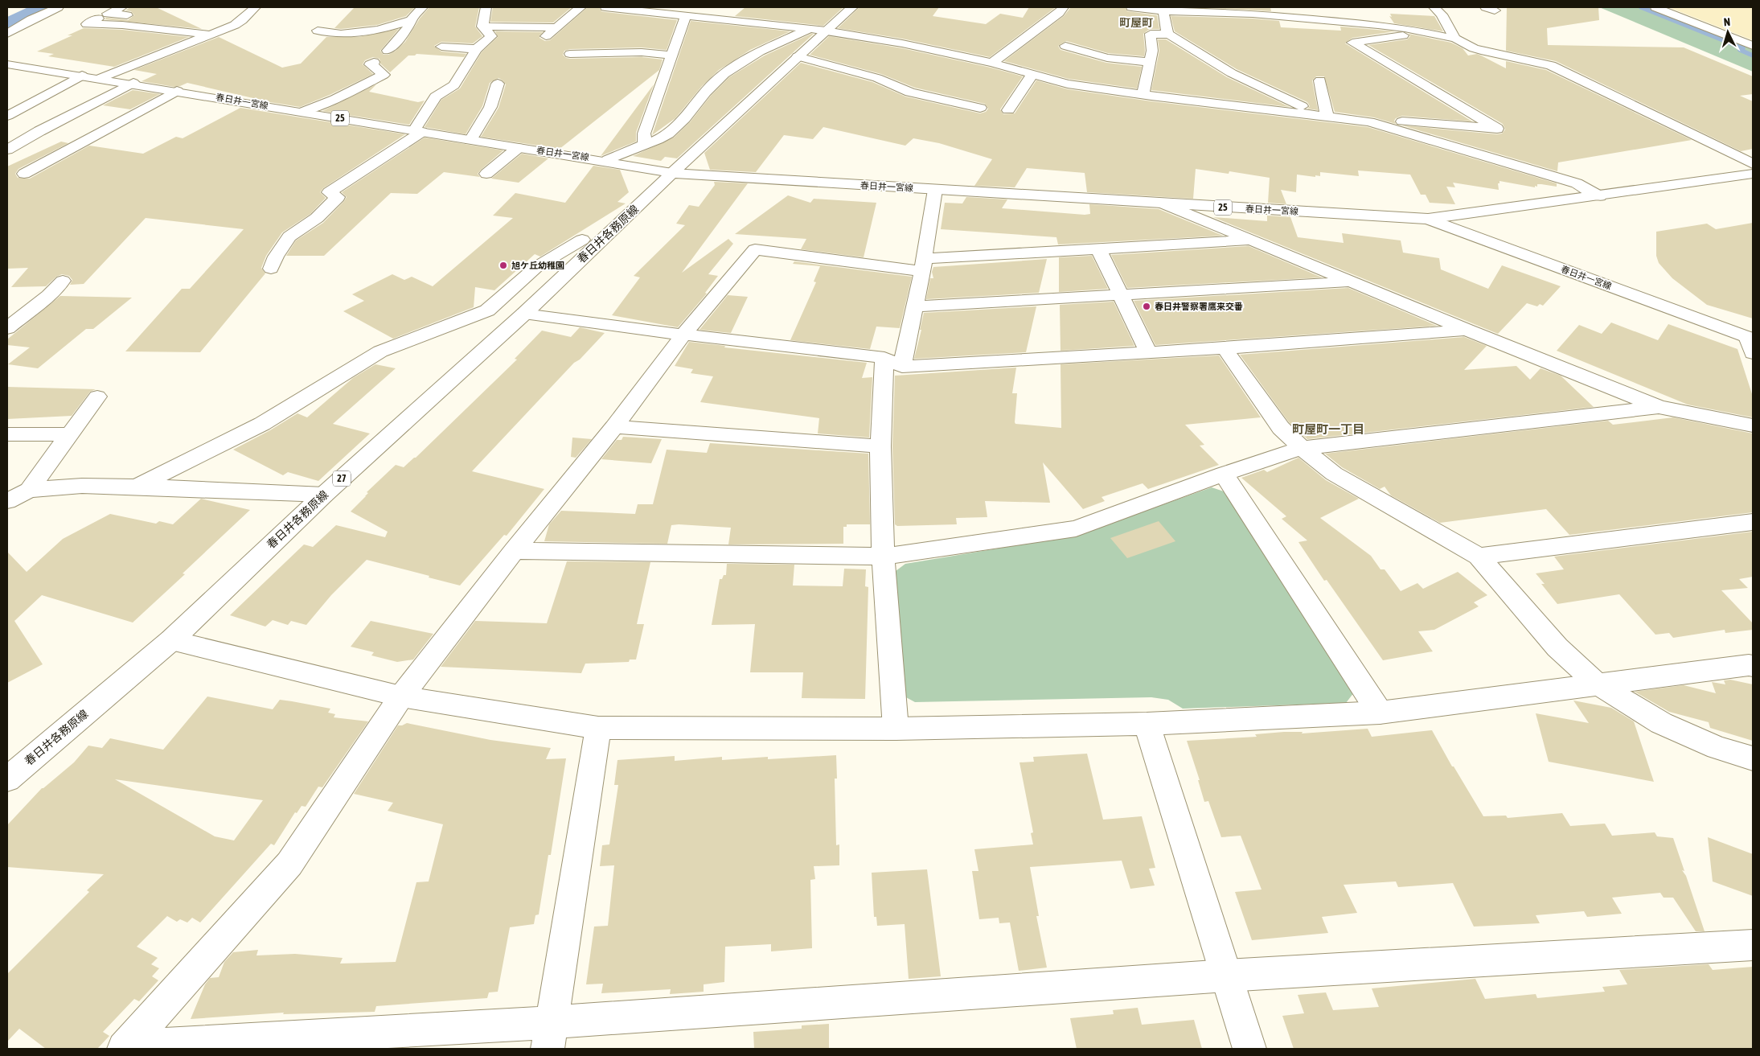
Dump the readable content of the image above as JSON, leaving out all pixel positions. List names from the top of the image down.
{
  "streets": {
    "street": [
      "春日井一宮線",
      "25",
      "春日井各務原線",
      "27"
    ]
  },
  "crossings": [
    ["春日井一宮線", "春日井各務原線"]
  ],
  "districts": ["町屋町", "町屋町一丁目"],
  "places": ["旭ケ丘幼稚園", "春日井警察署鷹来交番"],
  "north": "top"
}
